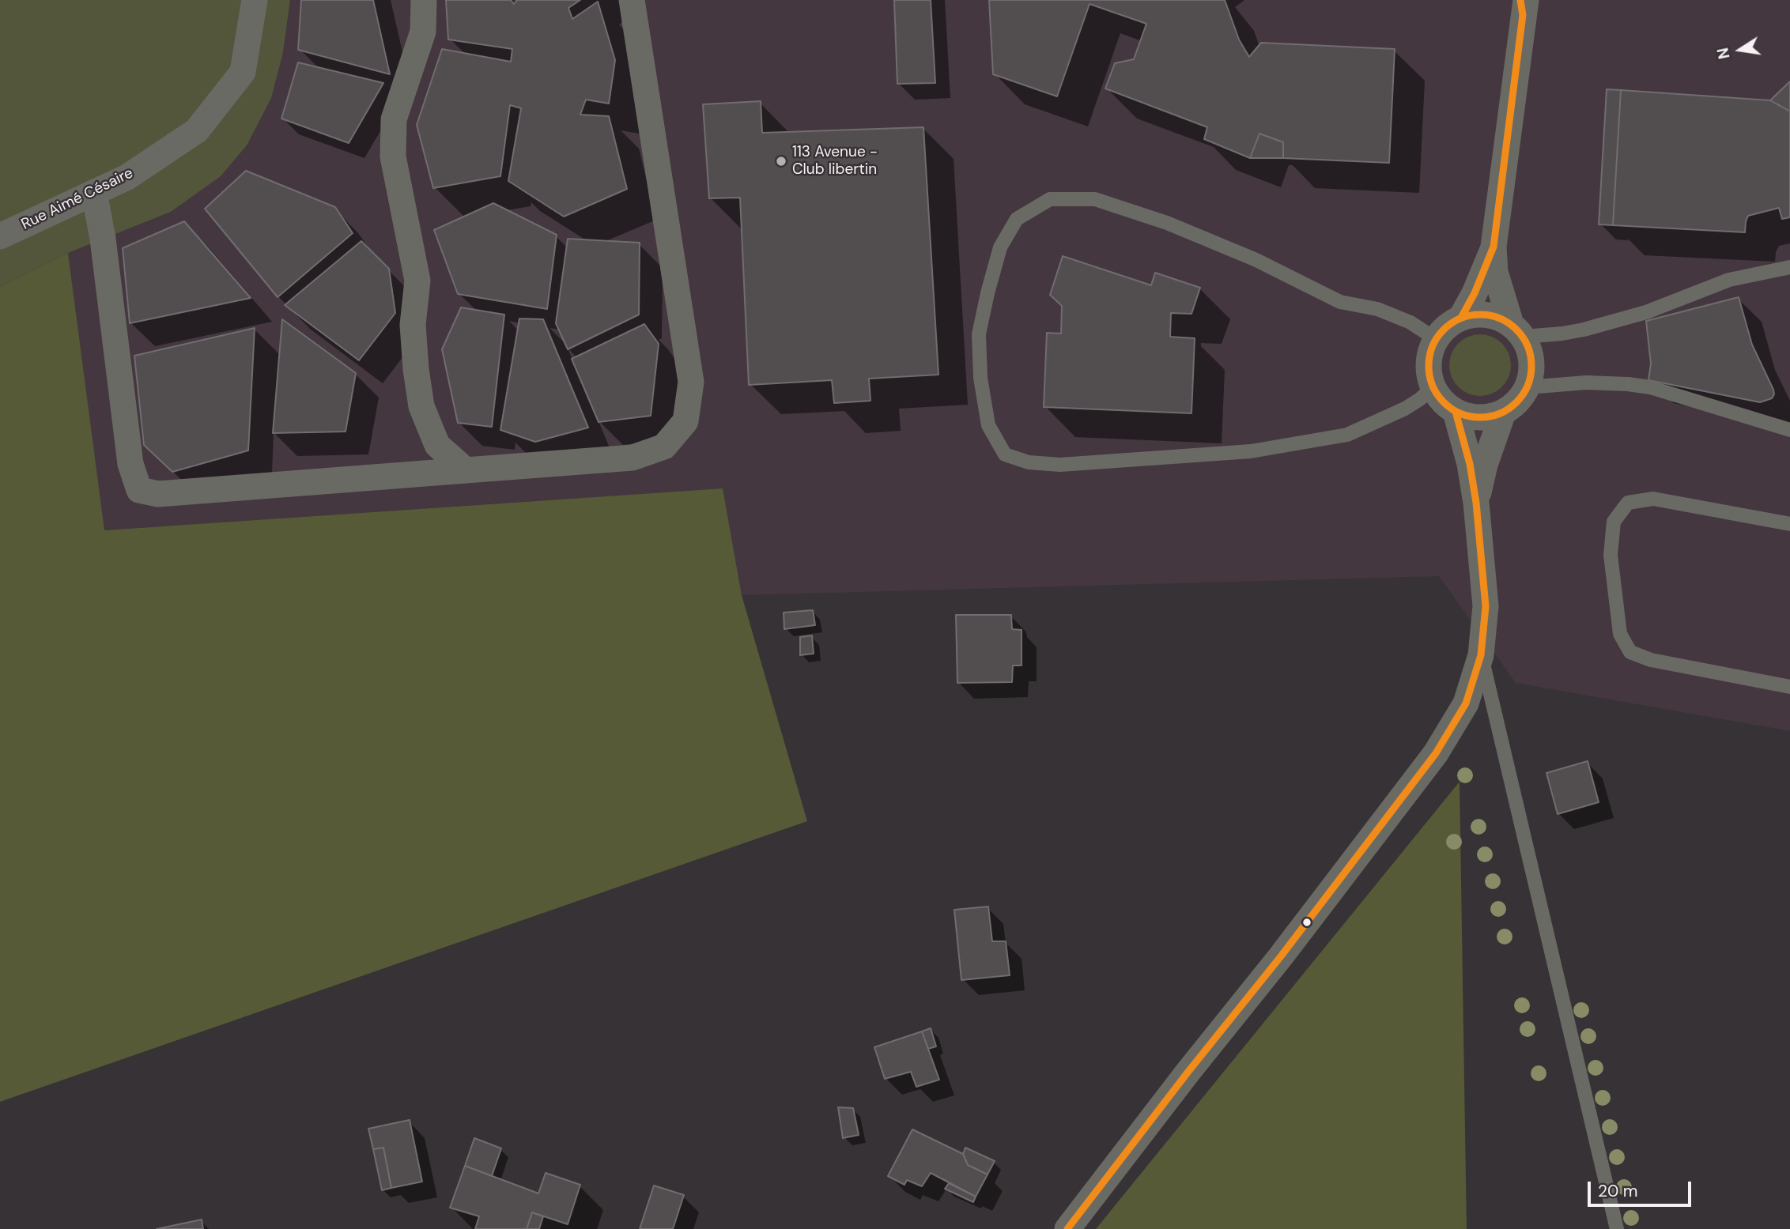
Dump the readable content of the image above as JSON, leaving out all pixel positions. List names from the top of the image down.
{
  "streets": {
    "street": ["Rue Aimé Césaire"]
  },
  "places": ["113 Avenue - Club libertin"],
  "scale_bar": "20 m",
  "north": "left"
}
